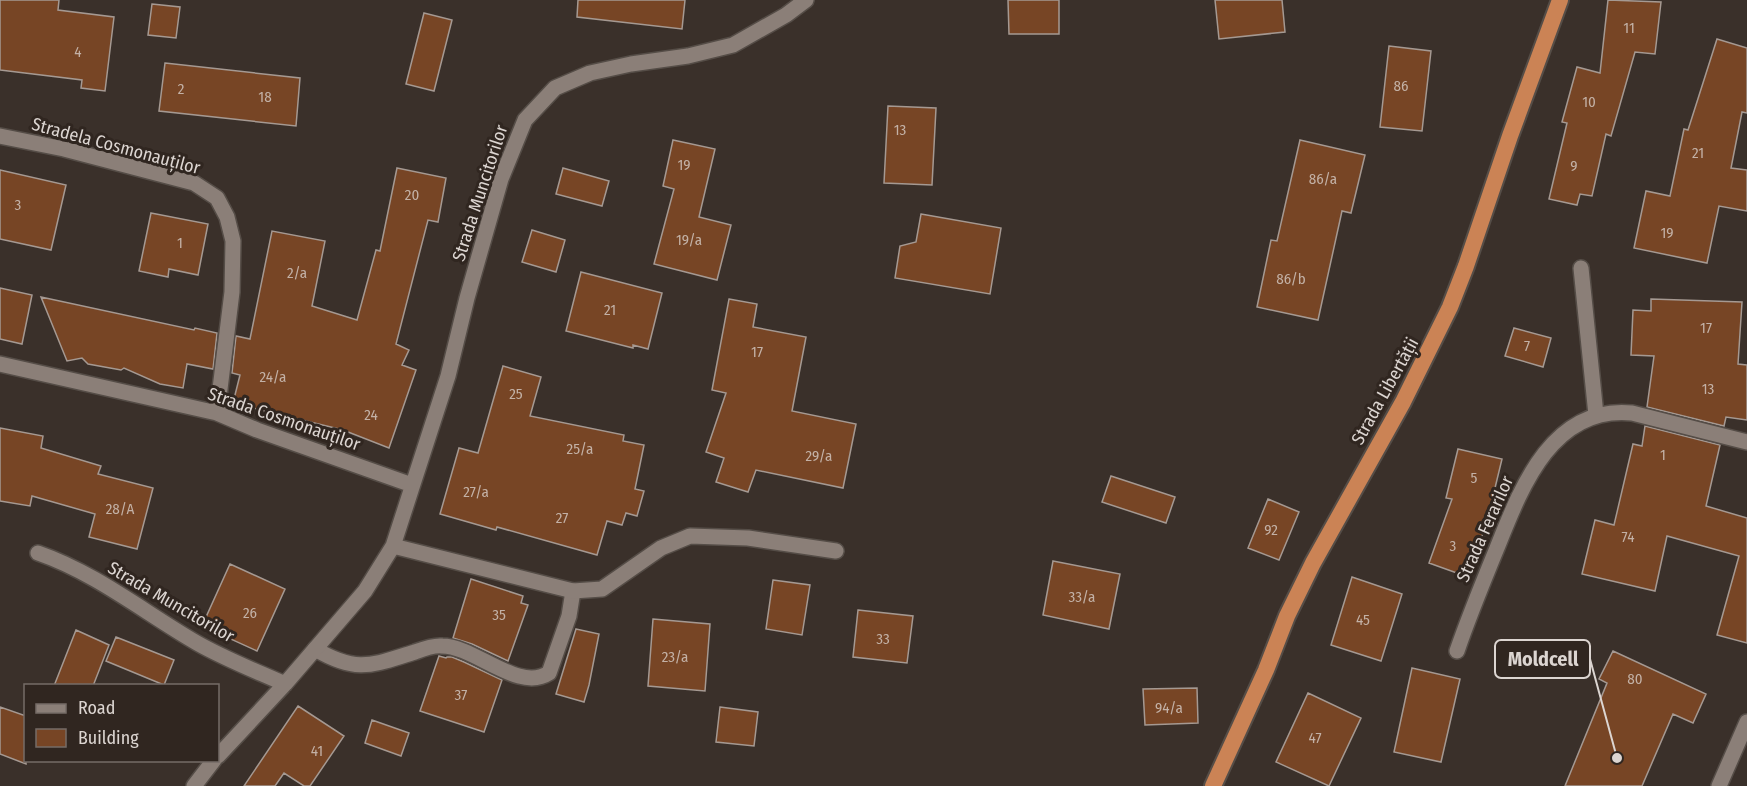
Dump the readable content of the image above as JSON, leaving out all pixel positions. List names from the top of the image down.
{
  "streets": {
    "highway": ["Strada Libertății"],
    "street": [
      "Stradela Cosmonauților",
      "Strada Muncitorilor",
      "Strada Cosmonauților",
      "Strada Ferarilor"
    ]
  },
  "crossings": [
    ["Stradela Cosmonauților", "Strada Cosmonauților"],
    ["Strada Muncitorilor", "Strada Cosmonauților"]
  ],
  "places": ["Moldcell"],
  "house_numbers": [
    "11",
    "4",
    "86",
    "2",
    "18",
    "10",
    "13",
    "21",
    "19",
    "9",
    "86/a",
    "20",
    "3",
    "19",
    "19/a",
    "1",
    "2/a",
    "86/b",
    "21",
    "17",
    "7",
    "17",
    "24/a",
    "13",
    "25",
    "24",
    "25/a",
    "1",
    "29/a",
    "5",
    "27/a",
    "28/A",
    "27",
    "92",
    "74",
    "3",
    "33/a",
    "26",
    "35",
    "45",
    "33",
    "23/a",
    "80",
    "37",
    "94/a",
    "47",
    "41"
  ],
  "legend": ["Road", "Building"]
}
